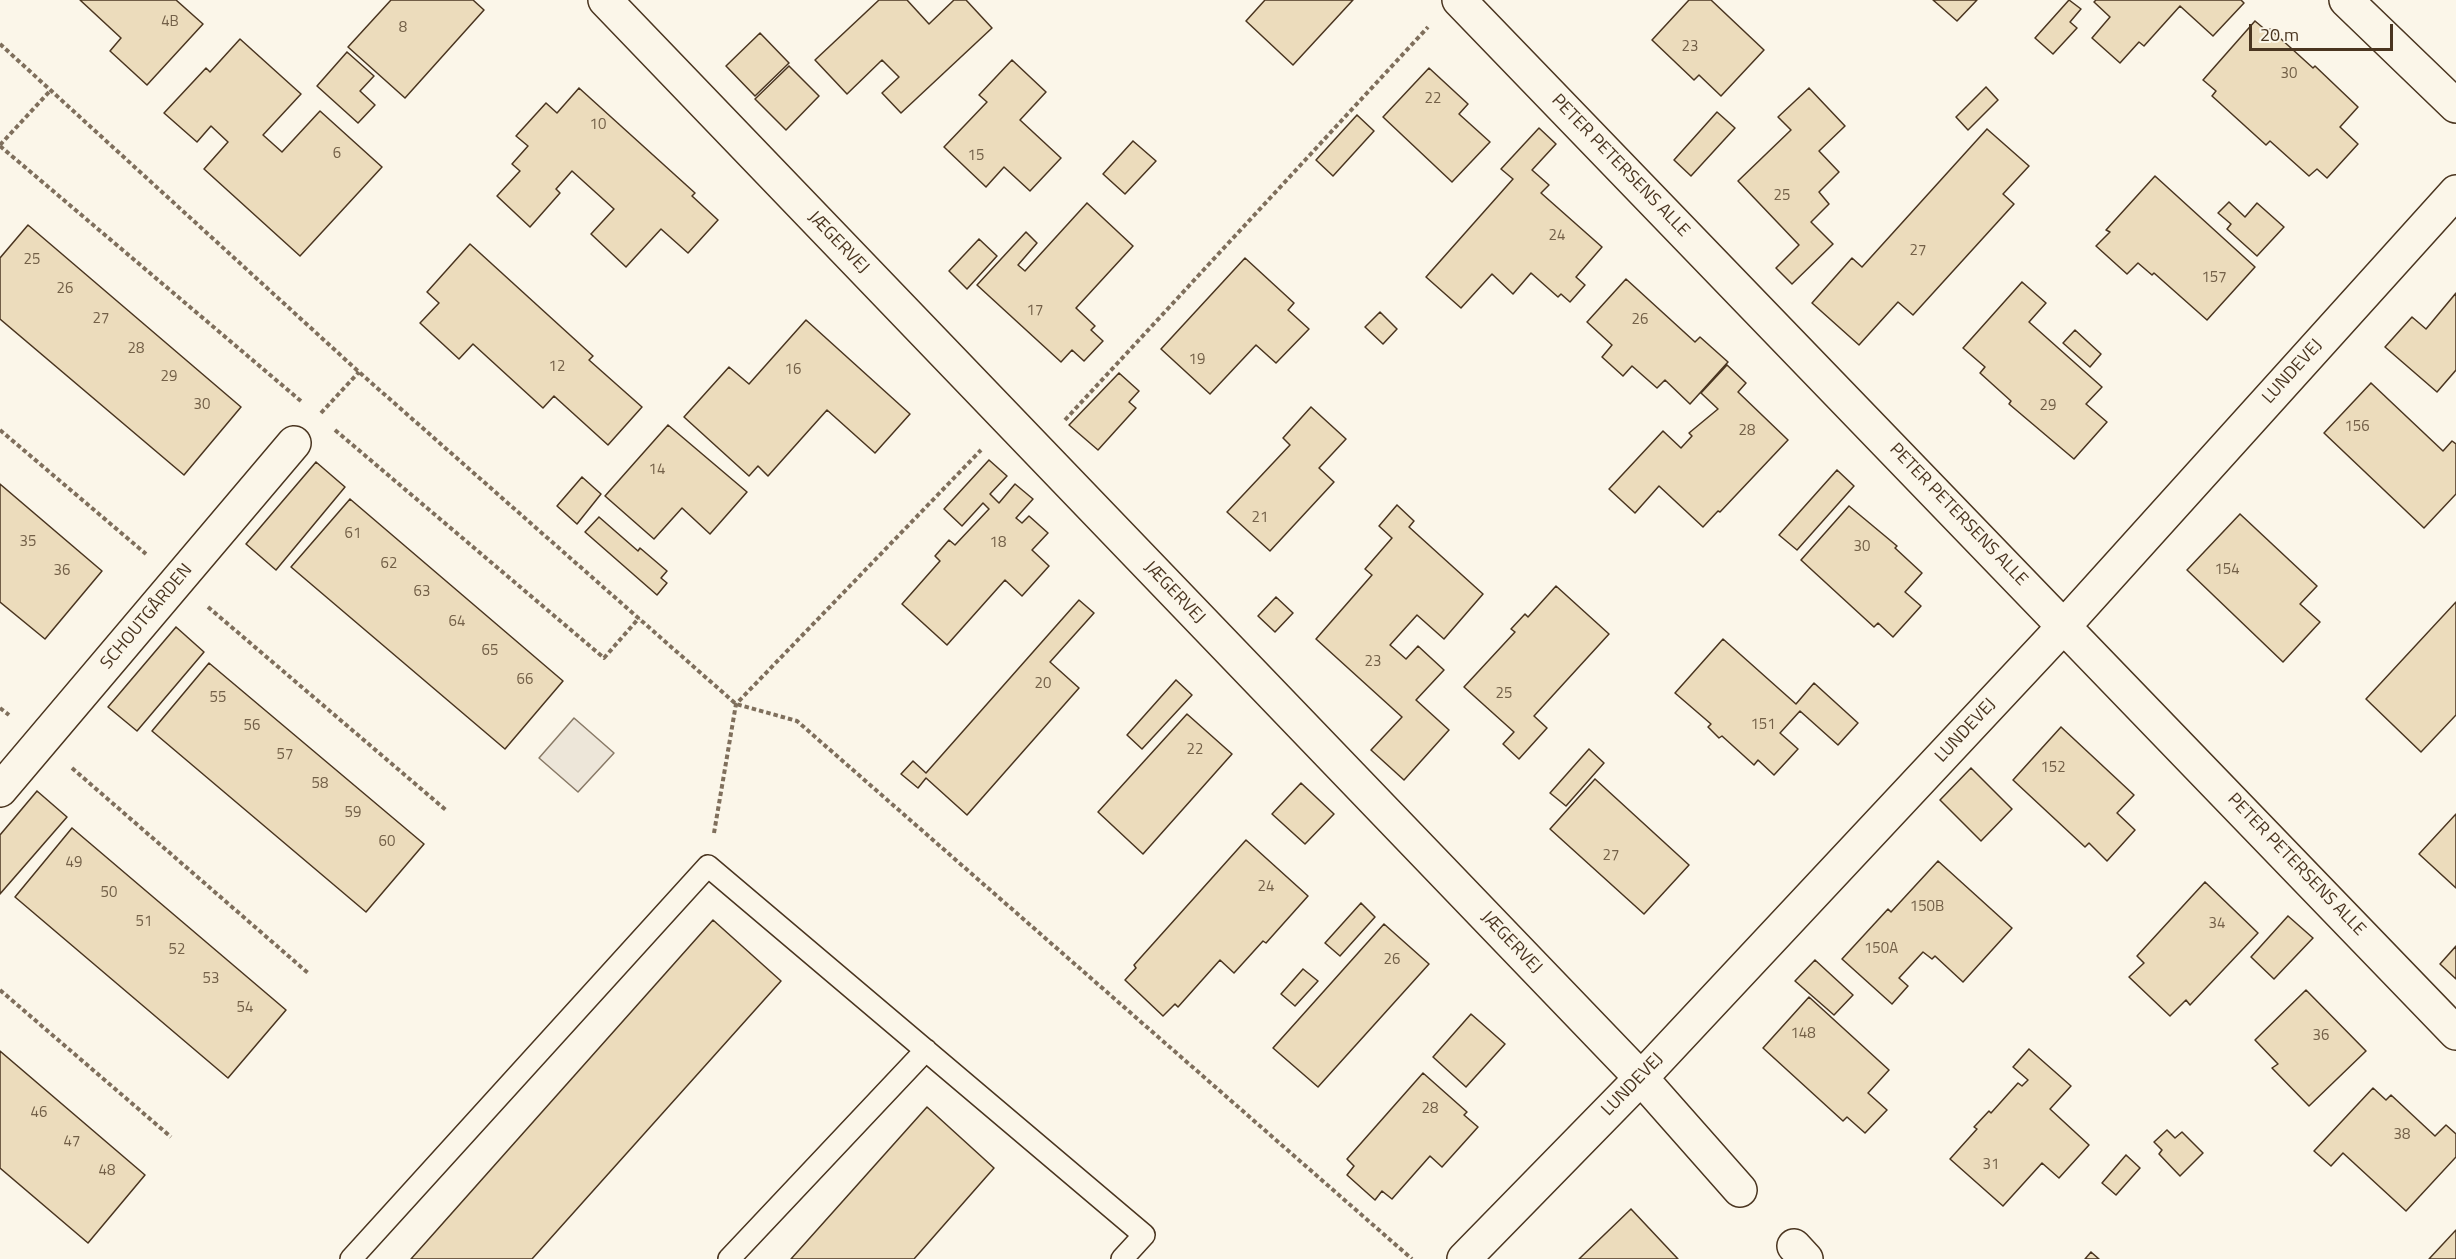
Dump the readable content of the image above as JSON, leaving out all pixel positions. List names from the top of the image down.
{
  "streets": {
    "street": [
      "PETER PETERSENS ALLE",
      "JÆGERVEJ",
      "LUNDEVEJ",
      "SCHOUTGÅRDEN"
    ]
  },
  "crossings": [
    ["PETER PETERSENS ALLE", "LUNDEVEJ"],
    ["JÆGERVEJ", "LUNDEVEJ"]
  ],
  "house_numbers": [
    "4B",
    "8",
    "23",
    "30",
    "22",
    "10",
    "6",
    "15",
    "25",
    "24",
    "27",
    "25",
    "157",
    "26",
    "17",
    "27",
    "26",
    "28",
    "19",
    "12",
    "16",
    "29",
    "30",
    "29",
    "156",
    "28",
    "14",
    "21",
    "61",
    "35",
    "18",
    "30",
    "62",
    "154",
    "36",
    "63",
    "64",
    "65",
    "23",
    "66",
    "20",
    "25",
    "55",
    "151",
    "56",
    "22",
    "57",
    "152",
    "58",
    "59",
    "60",
    "27",
    "49",
    "24",
    "50",
    "150B",
    "51",
    "34",
    "150A",
    "52",
    "26",
    "53",
    "54",
    "148",
    "36",
    "28",
    "46",
    "38",
    "47",
    "31",
    "48"
  ],
  "scale_bar": "20 m"
}
